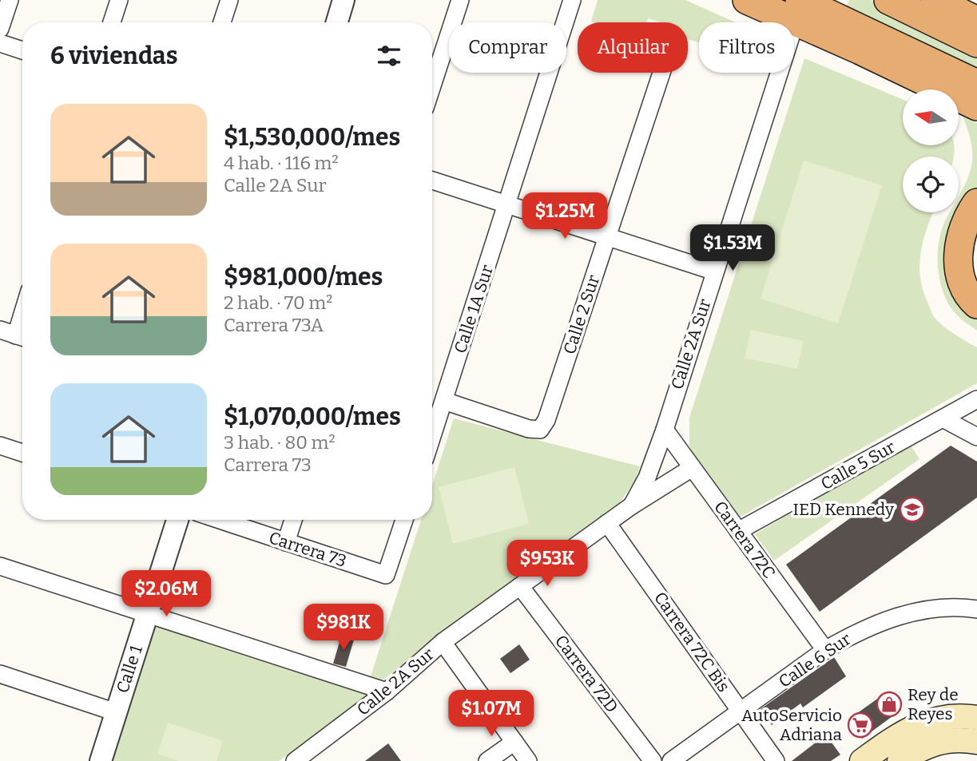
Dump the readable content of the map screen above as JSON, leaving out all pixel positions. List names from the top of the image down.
{
  "streets": {
    "street": [
      "Calle 1A Sur",
      "Calle 2 Sur",
      "Calle 2A Sur",
      "Calle 5 Sur",
      "Carrera 72C",
      "Carrera 73",
      "Carrera 72C Bis",
      "Calle 6 Sur",
      "Calle 1",
      "Carrera 72D"
    ]
  },
  "crossings": [
    ["Calle 1A Sur", "Calle 2 Sur"],
    ["Calle 2A Sur", "Carrera 72C"],
    ["Calle 2A Sur", "Carrera 72C Bis"],
    ["Calle 2A Sur", "Carrera 72D"],
    ["Calle 5 Sur", "Carrera 72C"],
    ["Carrera 72C", "Calle 6 Sur"],
    ["Carrera 72C Bis", "Calle 6 Sur"]
  ],
  "places": {
    "school or university": ["IED Kennedy"],
    "shop": ["Rey de Reyes"],
    "supermarket": ["AutoServicio Adriana"]
  },
  "north": "left",
  "page": {
    "chip": ["Comprar", "Alquilar", "Filtros"],
    "heading": "6 viviendas",
    "list": [
      {
        "name": "$1,530,000/mes",
        "note": "4 hab. · 116 m² · Calle 2A Sur"
      },
      {
        "name": "$981,000/mes",
        "note": "2 hab. · 70 m² · Carrera 73A"
      },
      {
        "name": "$1,070,000/mes",
        "note": "3 hab. · 80 m² · Carrera 73"
      }
    ],
    "price": [
      "$1.25M",
      "$1.53M",
      "$953K",
      "$2.06M",
      "$981K",
      "$1.07M"
    ]
  }
}
